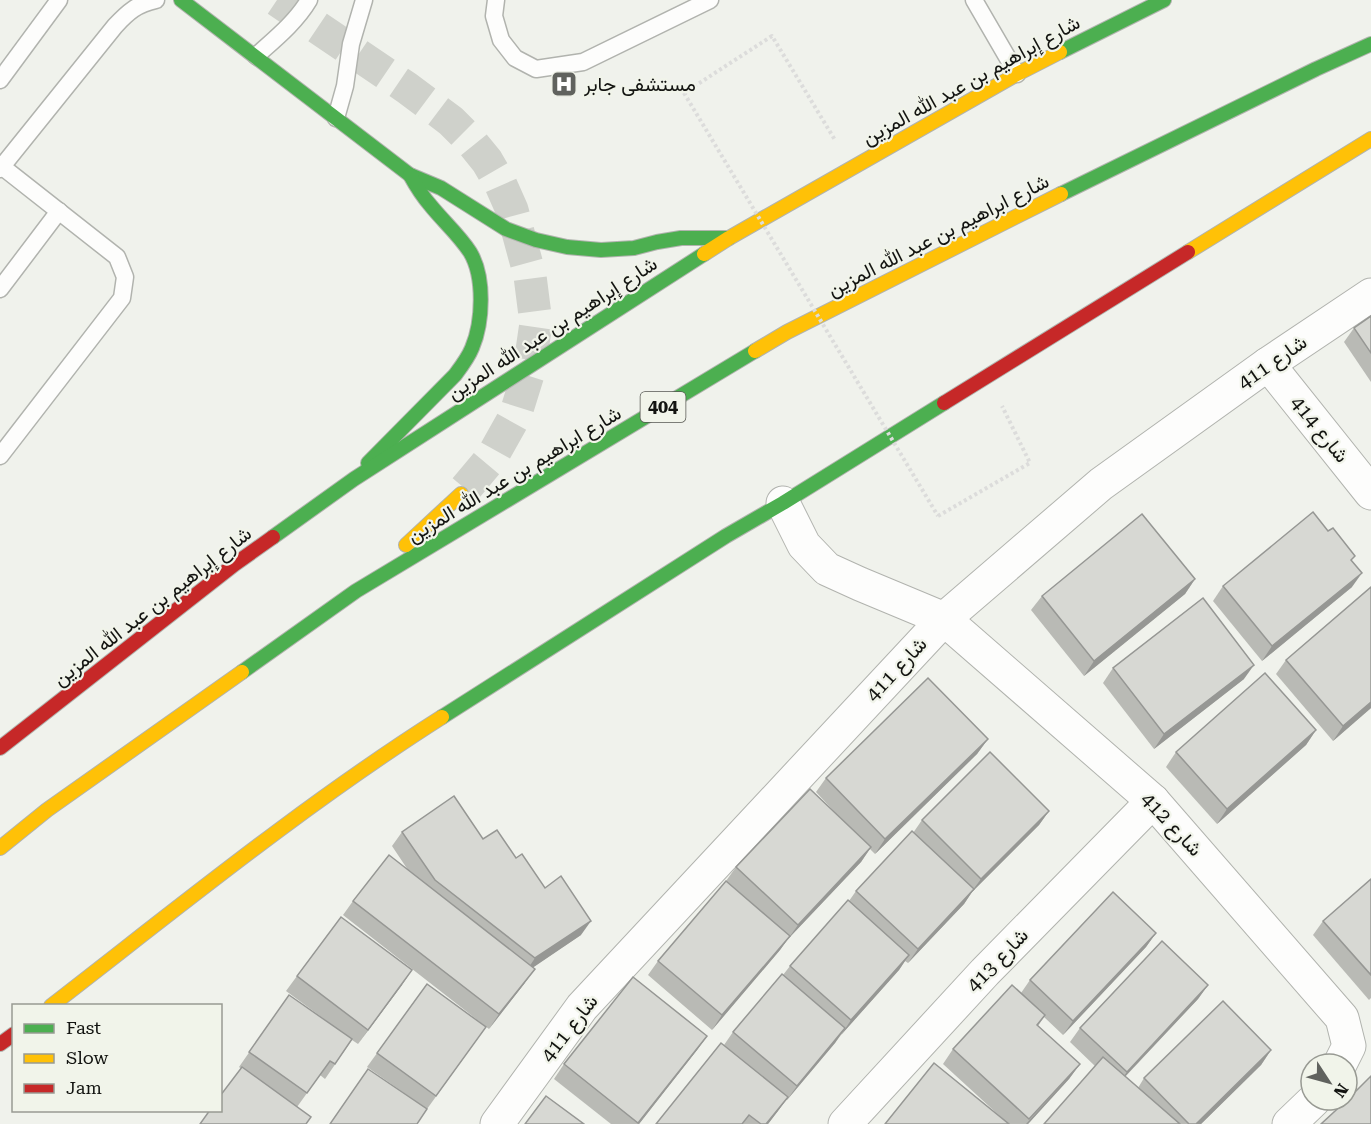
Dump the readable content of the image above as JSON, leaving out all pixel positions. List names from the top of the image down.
{
  "streets": {
    "main road": ["شارع إبراهيم بن عبد الله المزين", "شارع ابراهيم بن عبد الله المزين", "404"],
    "street": [
      "شارع 411",
      "شارع 414",
      "شارع 412",
      "شارع 413"
    ]
  },
  "crossings": [
    ["شارع 411", "شارع 414"],
    ["شارع 411", "شارع 412"],
    ["شارع 412", "شارع 413"]
  ],
  "places": {
    "hospital": ["مستشفى جابر"]
  },
  "legend": ["Fast", "Slow", "Jam"],
  "north": "bottom right"
}
